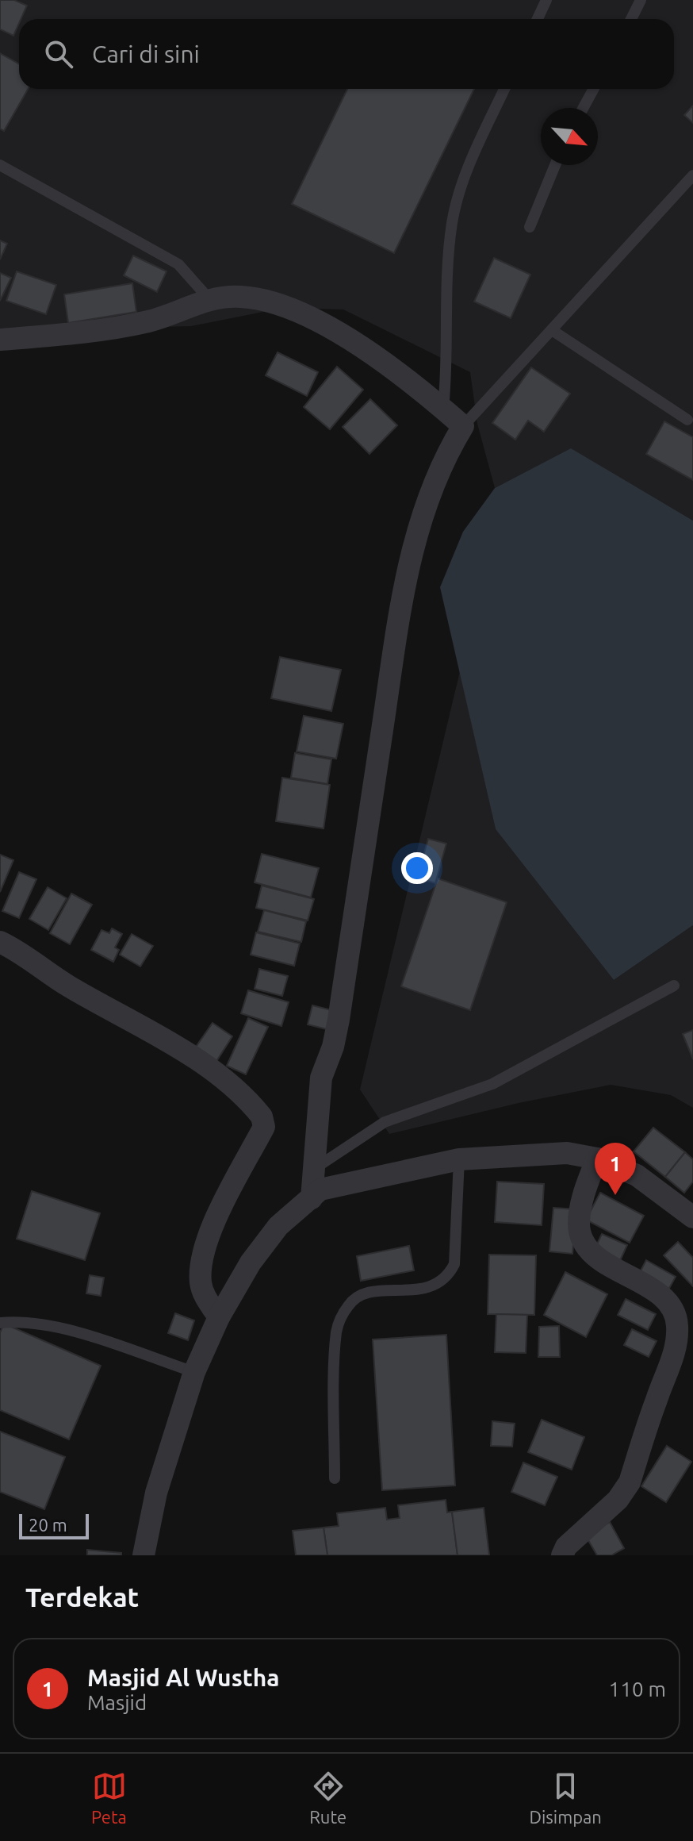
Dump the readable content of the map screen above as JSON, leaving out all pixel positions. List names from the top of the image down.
{
  "scale_bar": "20 m",
  "north": "bottom right",
  "page": {
    "search": "Cari di sini",
    "pins": "1",
    "scale": "20 m",
    "heading": "Terdekat",
    "list": [
      {
        "mark": "1",
        "name": "Masjid Al Wustha",
        "note": "Masjid",
        "value": "110 m"
      }
    ],
    "nav": ["Peta", "Rute", "Disimpan"]
  }
}
